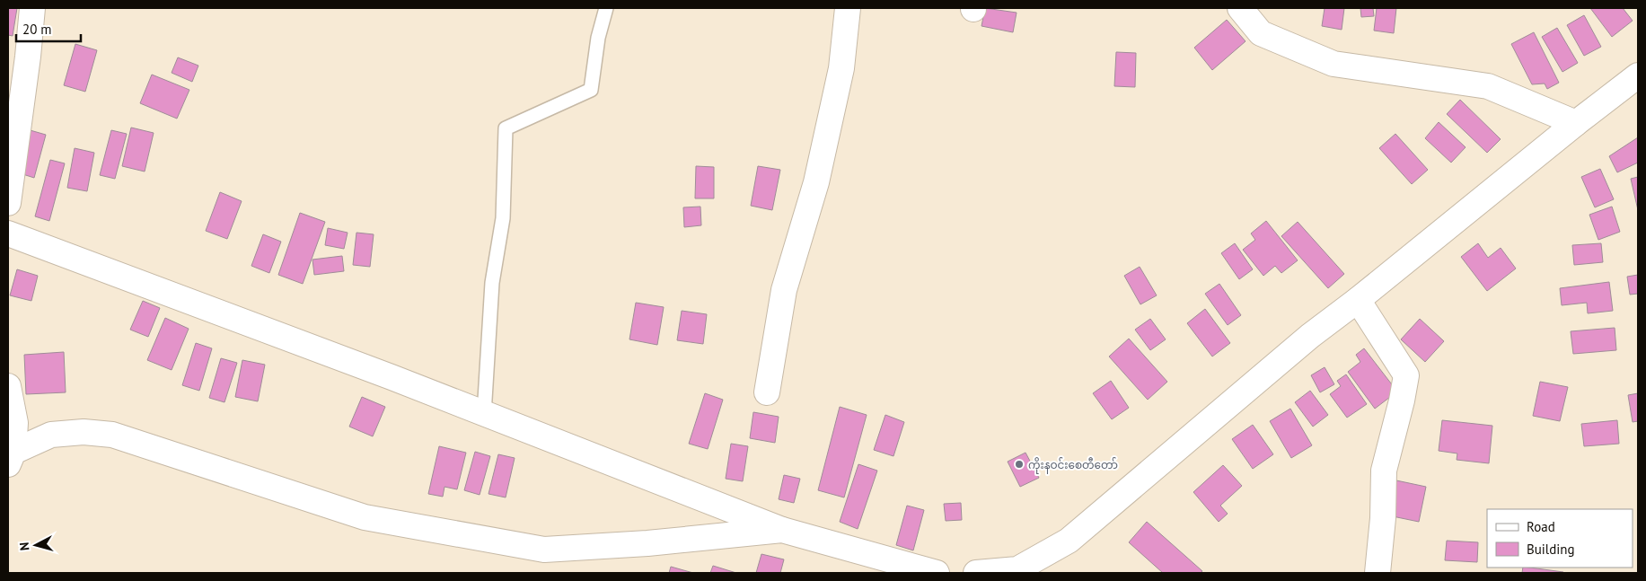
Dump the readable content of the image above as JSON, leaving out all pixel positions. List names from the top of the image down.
{
  "places": ["ကိုးနဝင်းစေတီတော်"],
  "legend": ["Road", "Building"],
  "scale_bar": "20 m",
  "north": "left"
}
